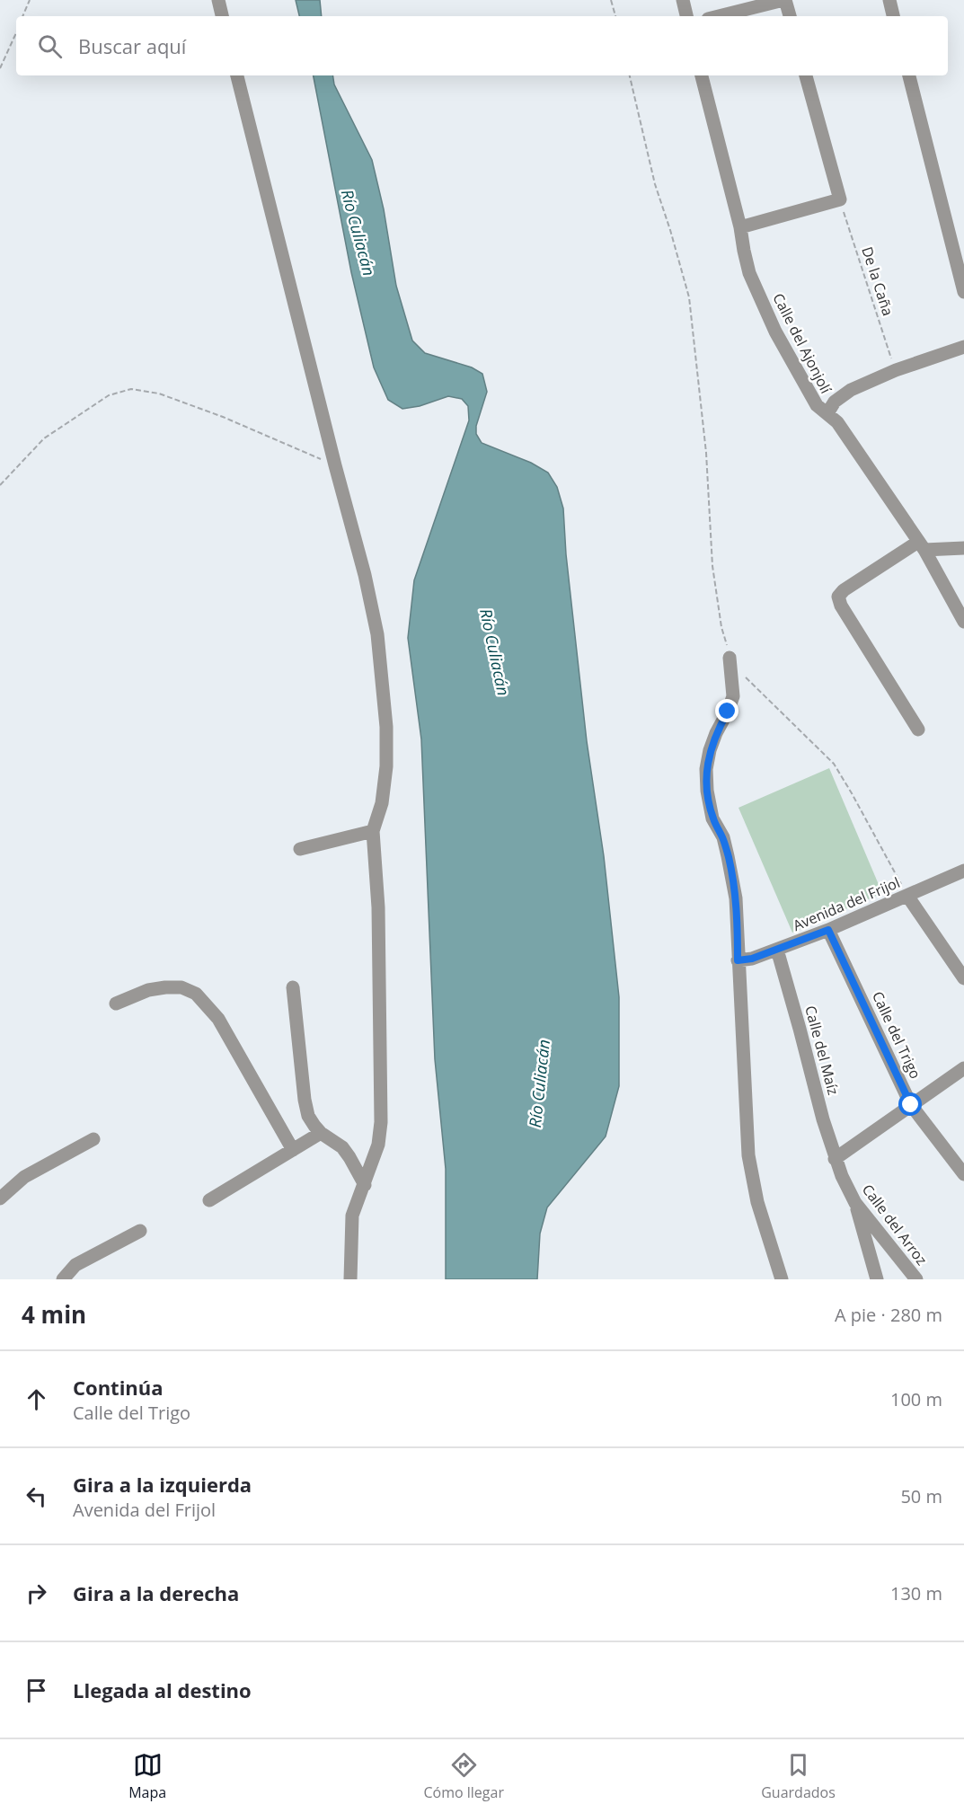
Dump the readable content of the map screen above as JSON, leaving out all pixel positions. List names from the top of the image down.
{
  "streets": {
    "street": [
      "Calle del Ajonjolí",
      "Avenida del Frijol",
      "Calle del Trigo",
      "Calle del Maíz",
      "Calle del Arroz"
    ],
    "path": ["De la Caña"]
  },
  "crossings": [
    ["Avenida del Frijol", "Calle del Trigo"],
    ["Avenida del Frijol", "Calle del Maíz"],
    ["Calle del Maíz", "Calle del Arroz"]
  ],
  "water": ["Río Culiacán"],
  "page": {
    "search": "Buscar aquí",
    "heading": ["4 min", "A pie · 280 m"],
    "list": [
      ["Continúa", "Calle del Trigo", "100 m"],
      ["Gira a la izquierda", "Avenida del Frijol", "50 m"],
      ["Gira a la derecha", "130 m"],
      "Llegada al destino"
    ],
    "nav": ["Mapa", "Cómo llegar", "Guardados"]
  }
}
